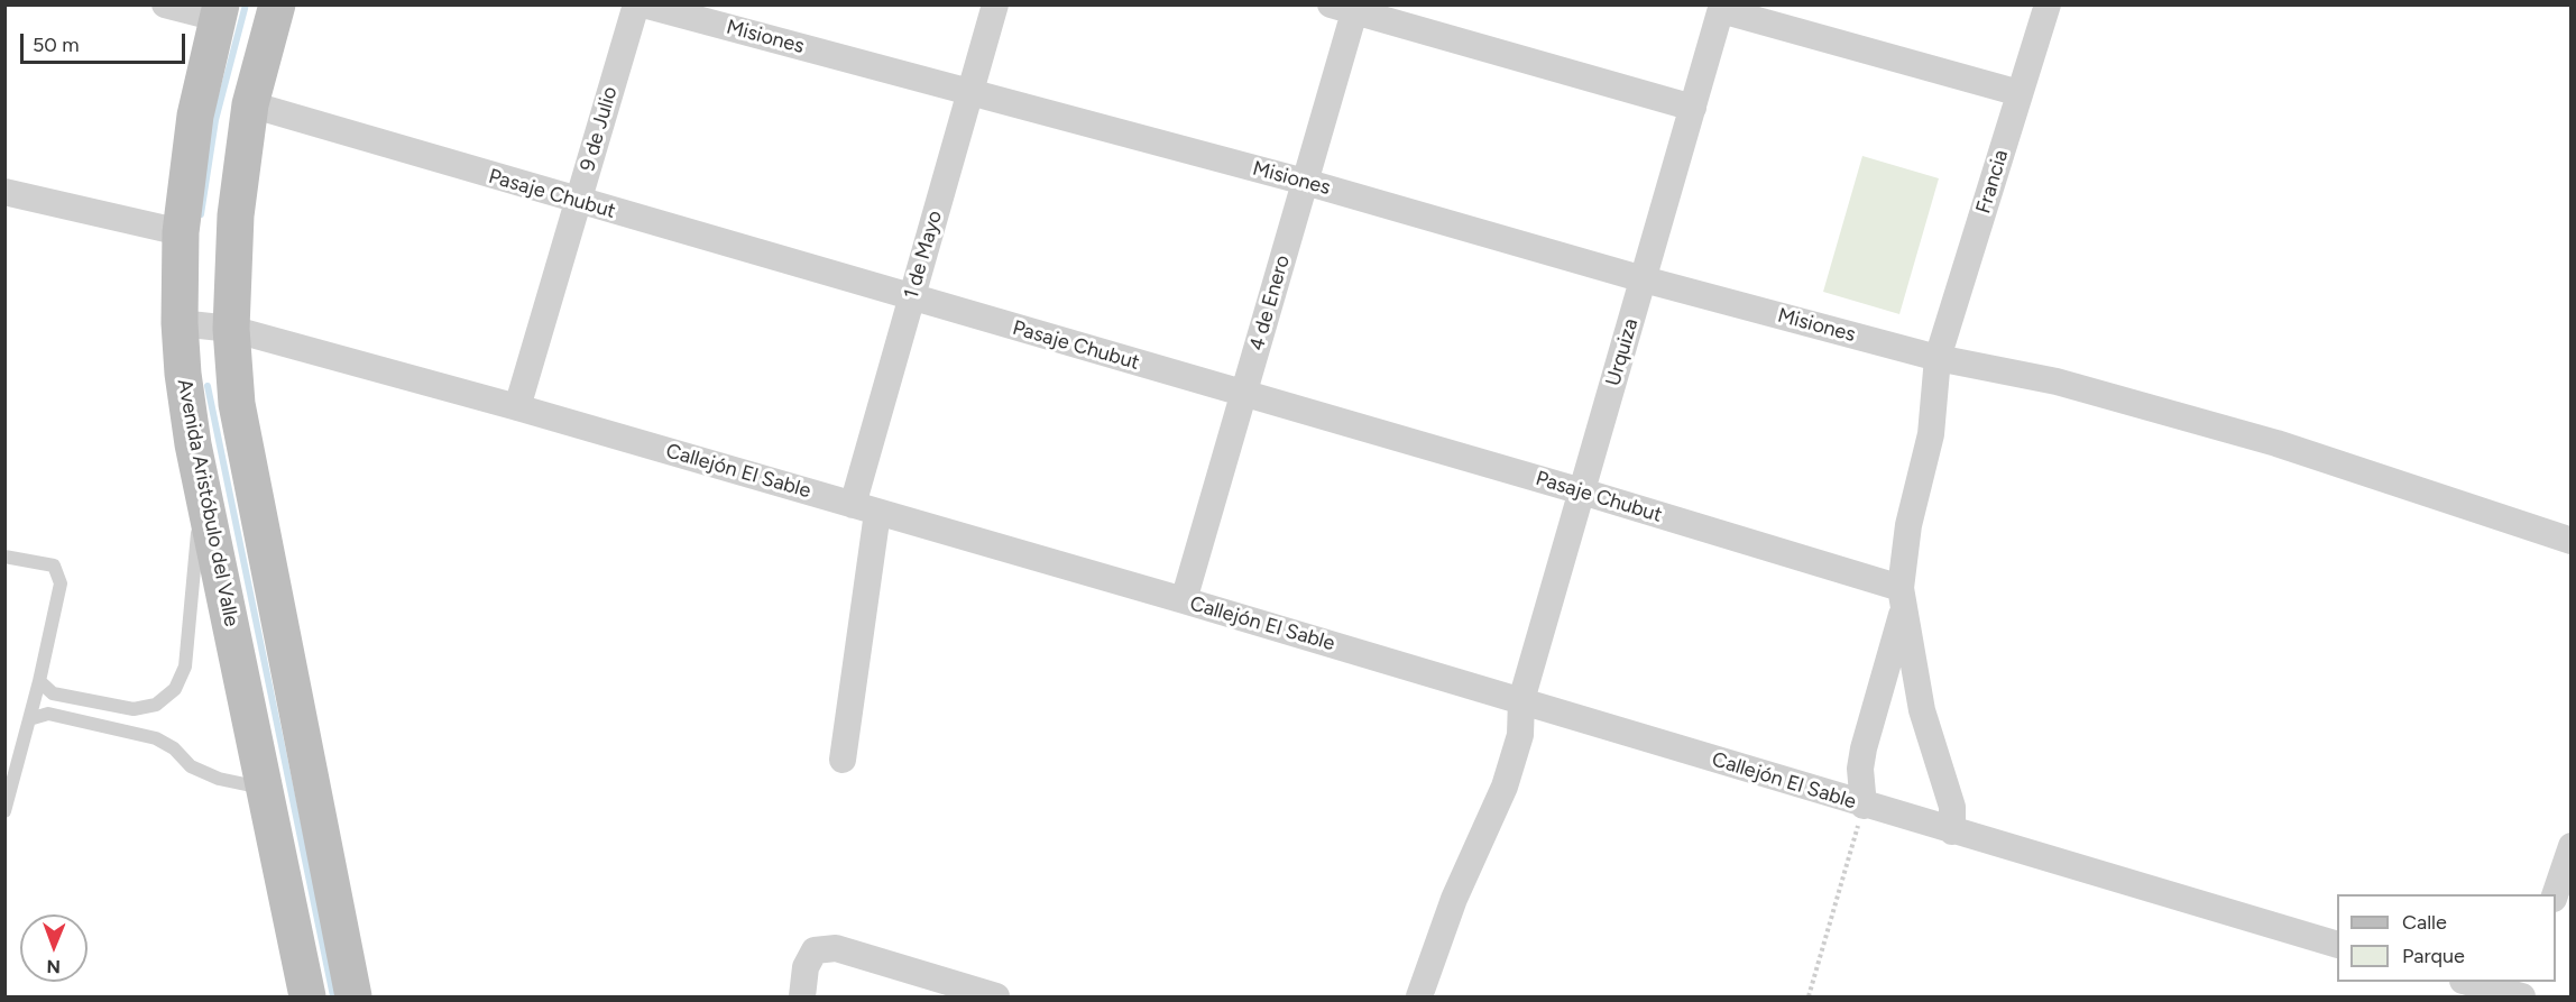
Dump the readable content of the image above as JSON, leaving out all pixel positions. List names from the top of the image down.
{
  "streets": {
    "main road": ["Avenida Aristóbulo del Valle"],
    "street": [
      "Misiones",
      "9 de Julio",
      "Francia",
      "Pasaje Chubut",
      "1 de Mayo",
      "4 de Enero",
      "Urquiza",
      "Callejón El Sable"
    ]
  },
  "crossings": [
    ["Misiones", "Francia"],
    ["Misiones", "1 de Mayo"],
    ["Misiones", "4 de Enero"],
    ["Misiones", "Urquiza"],
    ["9 de Julio", "Pasaje Chubut"],
    ["9 de Julio", "Callejón El Sable"],
    ["Francia", "Pasaje Chubut"],
    ["Pasaje Chubut", "1 de Mayo"],
    ["Pasaje Chubut", "4 de Enero"],
    ["Pasaje Chubut", "Urquiza"],
    ["1 de Mayo", "Callejón El Sable"],
    ["4 de Enero", "Callejón El Sable"],
    ["Urquiza", "Callejón El Sable"],
    ["Callejón El Sable", "Avenida Aristóbulo del Valle"]
  ],
  "legend": ["Calle", "Parque"],
  "scale_bar": "50 m",
  "north": "bottom"
}
